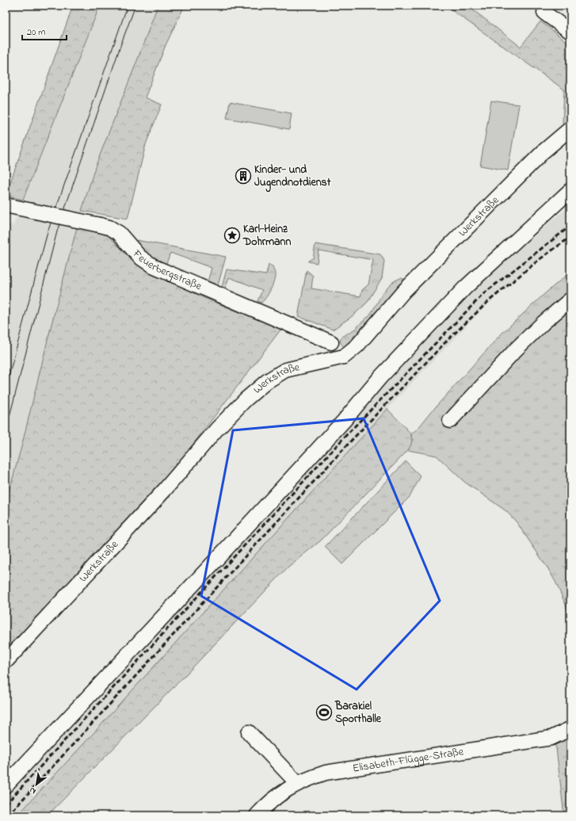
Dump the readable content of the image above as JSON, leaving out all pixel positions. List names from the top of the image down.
{
  "streets": {
    "street": ["Werkstraße", "Feuerbergstraße", "Elisabeth-Flügge-Straße"]
  },
  "places": {
    "building": ["Kinder- und Jugendnotdienst"],
    "place": ["Karl-Heinz Dohrmann"],
    "sports": ["Barakiel Sporthalle"]
  },
  "scale_bar": "20 m",
  "north": "bottom left"
}
